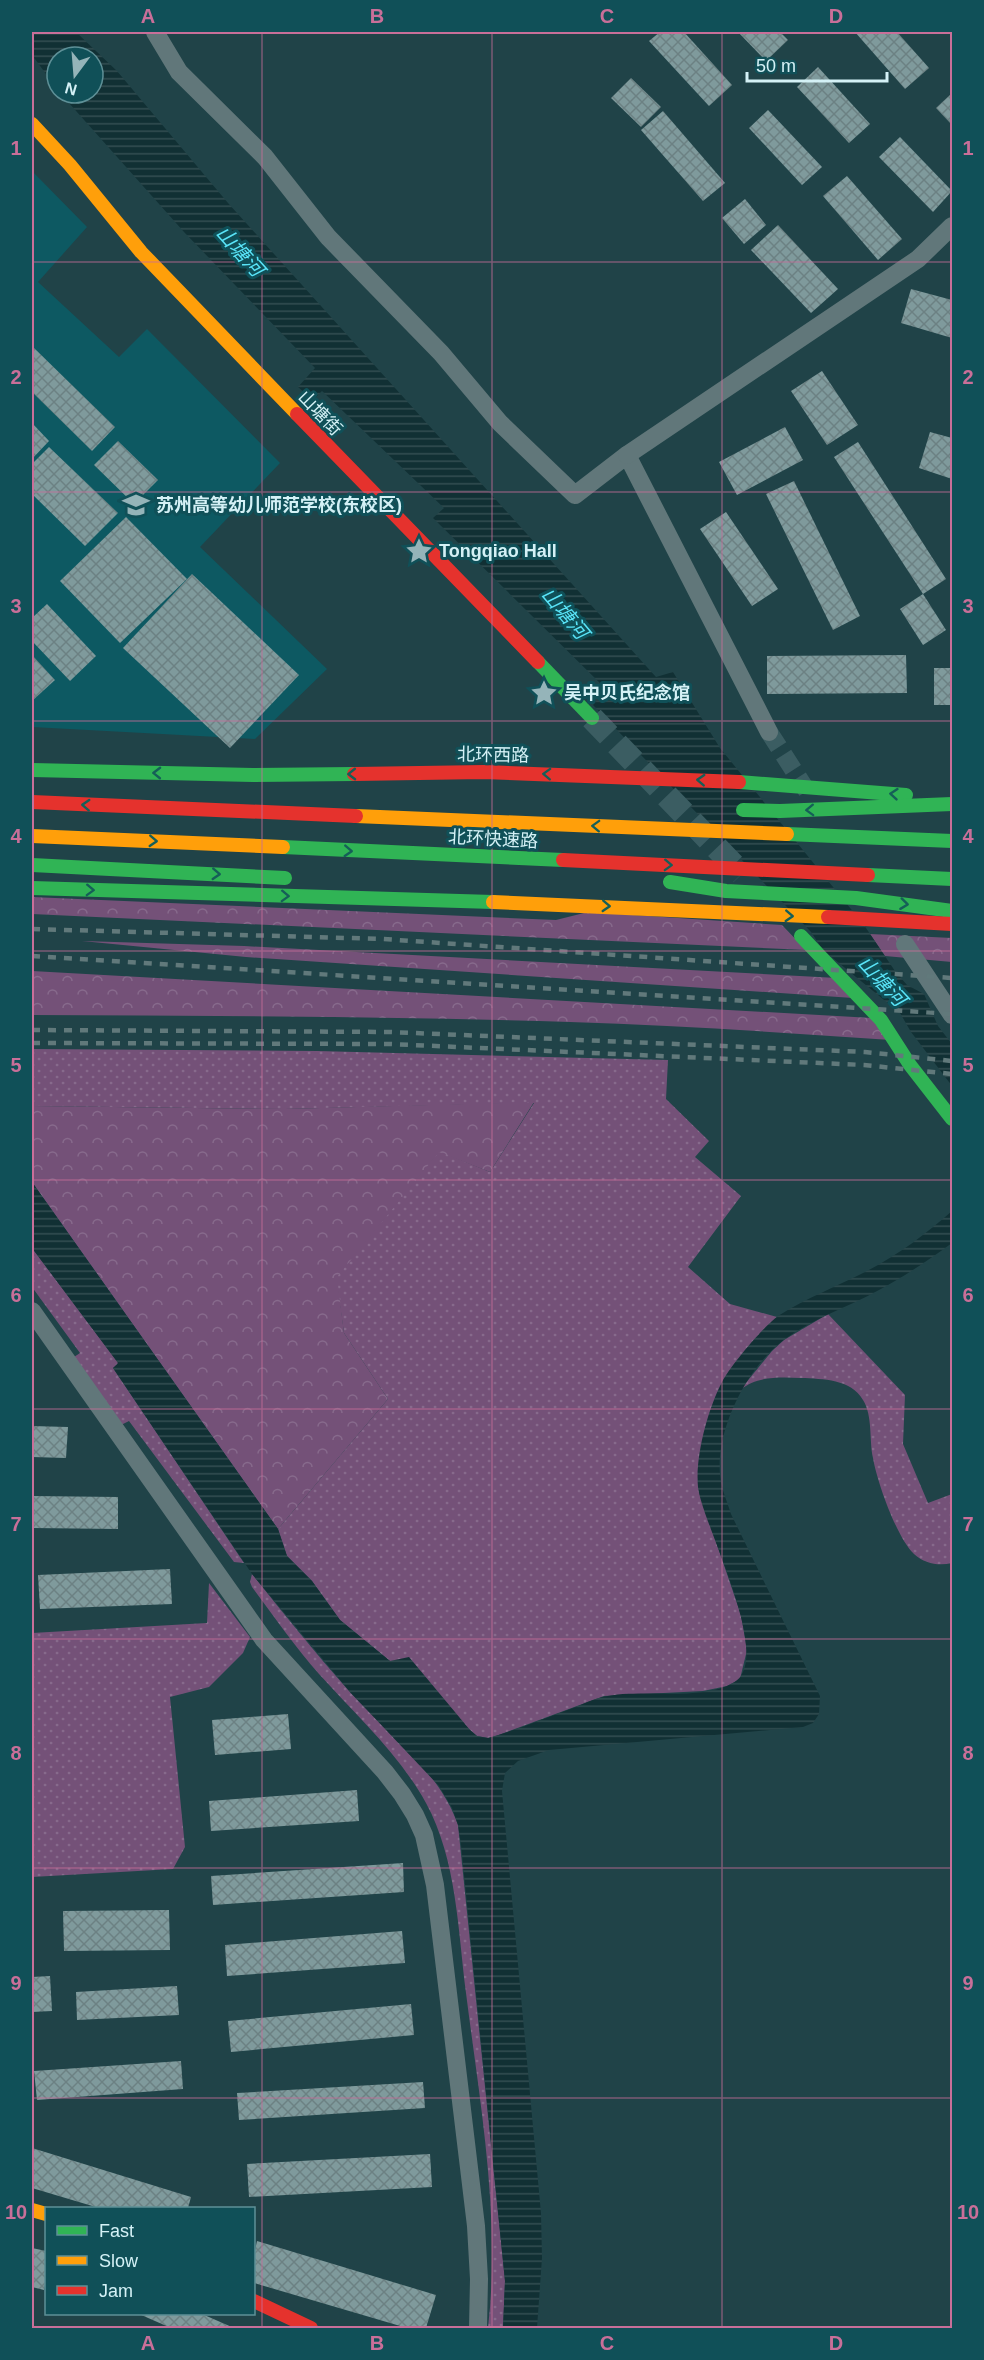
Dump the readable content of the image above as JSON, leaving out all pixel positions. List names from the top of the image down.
{
  "streets": {
    "main road": ["山塘街", "北环西路", "北环快速路"]
  },
  "water": ["山塘河"],
  "places": {
    "school or university": ["苏州高等幼儿师范学校(东校区)"],
    "place": ["Tongqiao Hall", "吴中贝氏纪念馆"]
  },
  "legend": ["Fast", "Slow", "Jam"],
  "scale_bar": "50 m",
  "north": "bottom",
  "grid": {
    "columns": [
      "A",
      "B",
      "C",
      "D"
    ],
    "rows": [
      "1",
      "2",
      "3",
      "4",
      "5",
      "6",
      "7",
      "8",
      "9",
      "10"
    ]
  }
}
